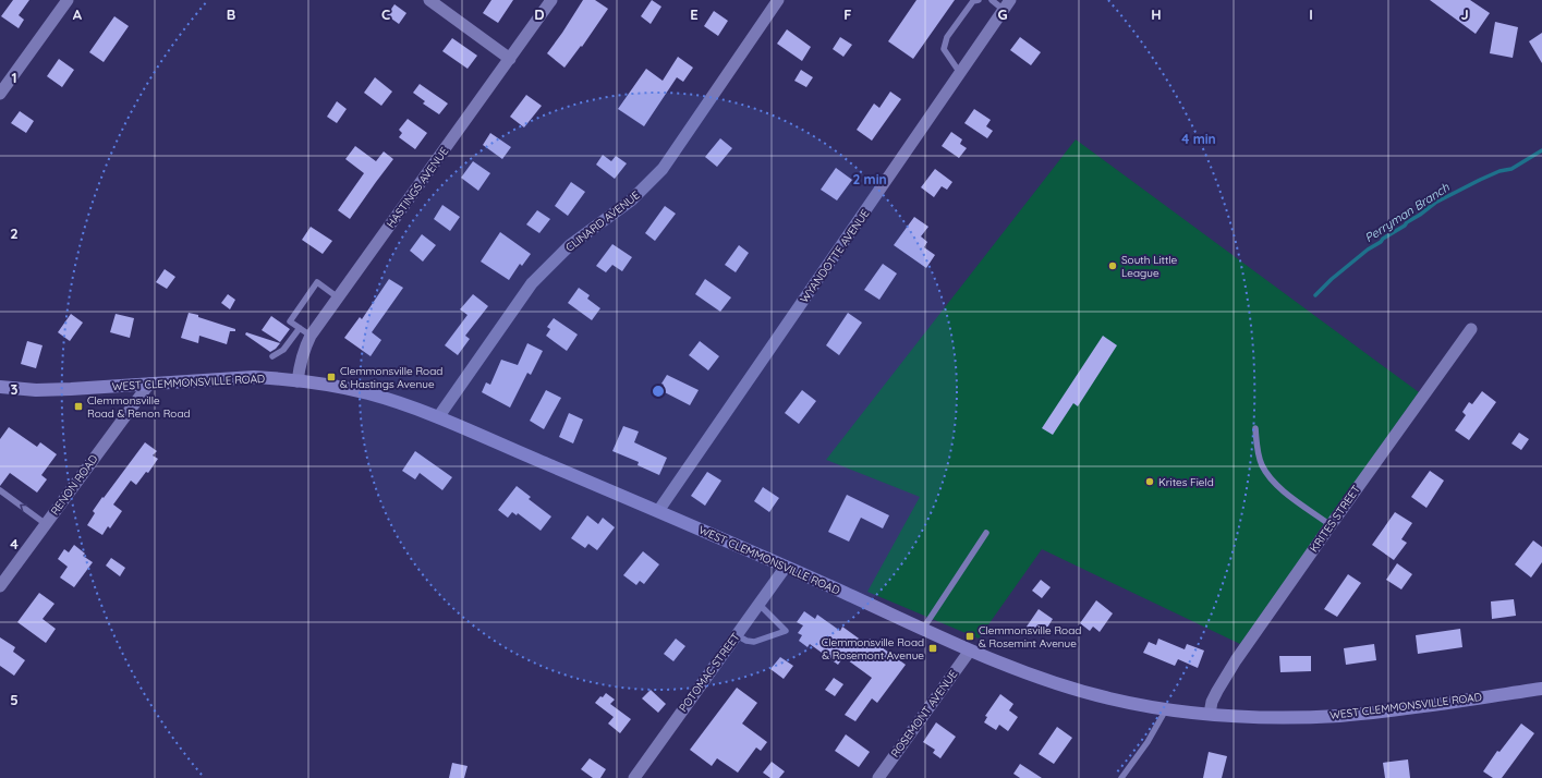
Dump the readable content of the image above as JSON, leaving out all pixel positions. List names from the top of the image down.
{
  "streets": {
    "main road": ["WEST CLEMMONSVILLE ROAD"],
    "street": [
      "HASTINGS AVENUE",
      "CLINARD AVENUE",
      "WYANDOTTE AVENUE",
      "RENON ROAD",
      "KRITES STREET",
      "POTOMAC STREET",
      "ROSEMONT AVENUE"
    ]
  },
  "crossings": [
    ["HASTINGS AVENUE", "WEST CLEMMONSVILLE ROAD"],
    ["CLINARD AVENUE", "WEST CLEMMONSVILLE ROAD"],
    ["WYANDOTTE AVENUE", "WEST CLEMMONSVILLE ROAD"],
    ["WEST CLEMMONSVILLE ROAD", "RENON ROAD"],
    ["WEST CLEMMONSVILLE ROAD", "KRITES STREET"],
    ["WEST CLEMMONSVILLE ROAD", "POTOMAC STREET"],
    ["WEST CLEMMONSVILLE ROAD", "ROSEMONT AVENUE"]
  ],
  "water": ["Perryman Branch"],
  "places": {
    "other": ["South Little League", "Krites Field"],
    "transit": [
      "Clemmonsville Road & Hastings Avenue",
      "Clemmonsville Road & Renon Road",
      "Clemmonsville Road & Rosemint Avenue",
      "Clemmonsville Road & Rosemont Avenue"
    ]
  },
  "grid": {
    "columns": [
      "A",
      "B",
      "C",
      "D",
      "E",
      "F",
      "G",
      "H",
      "I",
      "J"
    ],
    "rows": [
      "1",
      "2",
      "3",
      "4",
      "5"
    ]
  },
  "rings": ["4 min", "2 min"]
}
